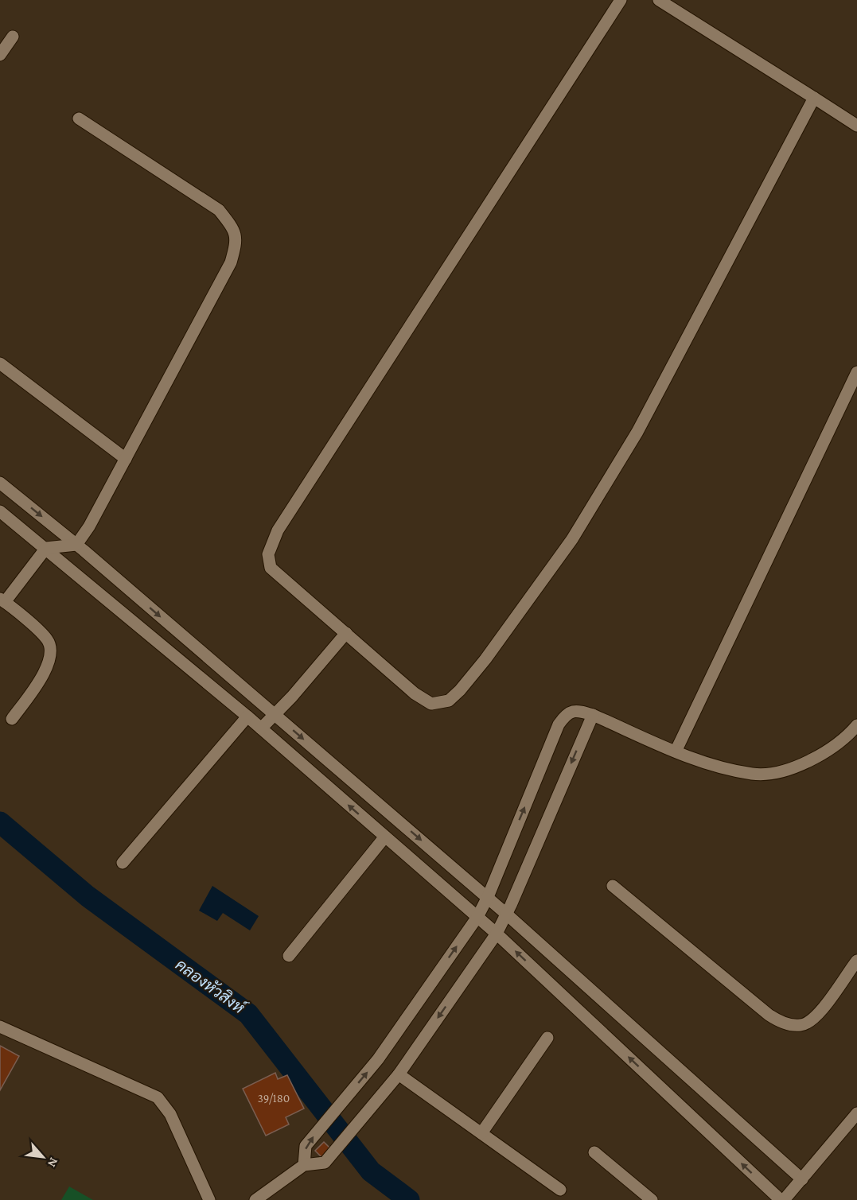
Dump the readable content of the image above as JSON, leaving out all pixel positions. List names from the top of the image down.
{
  "water": ["คลองหัวสิงห์"],
  "house_numbers": ["39/180"],
  "north": "bottom right"
}
